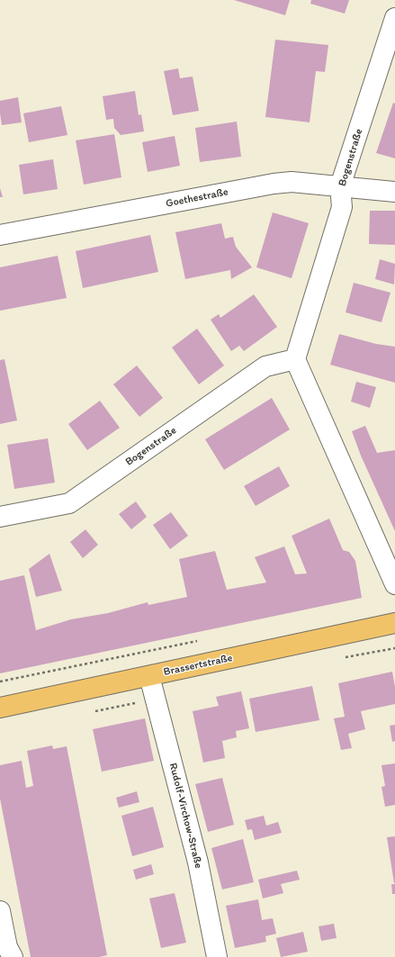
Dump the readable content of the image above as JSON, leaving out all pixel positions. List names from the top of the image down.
{
  "streets": {
    "main road": ["Brassertstraße"],
    "street": ["Bogenstraße", "Goethestraße", "Rudolf-Virchow-Straße"]
  },
  "crossings": [
    ["Bogenstraße", "Goethestraße"],
    ["Brassertstraße", "Rudolf-Virchow-Straße"]
  ]
}
